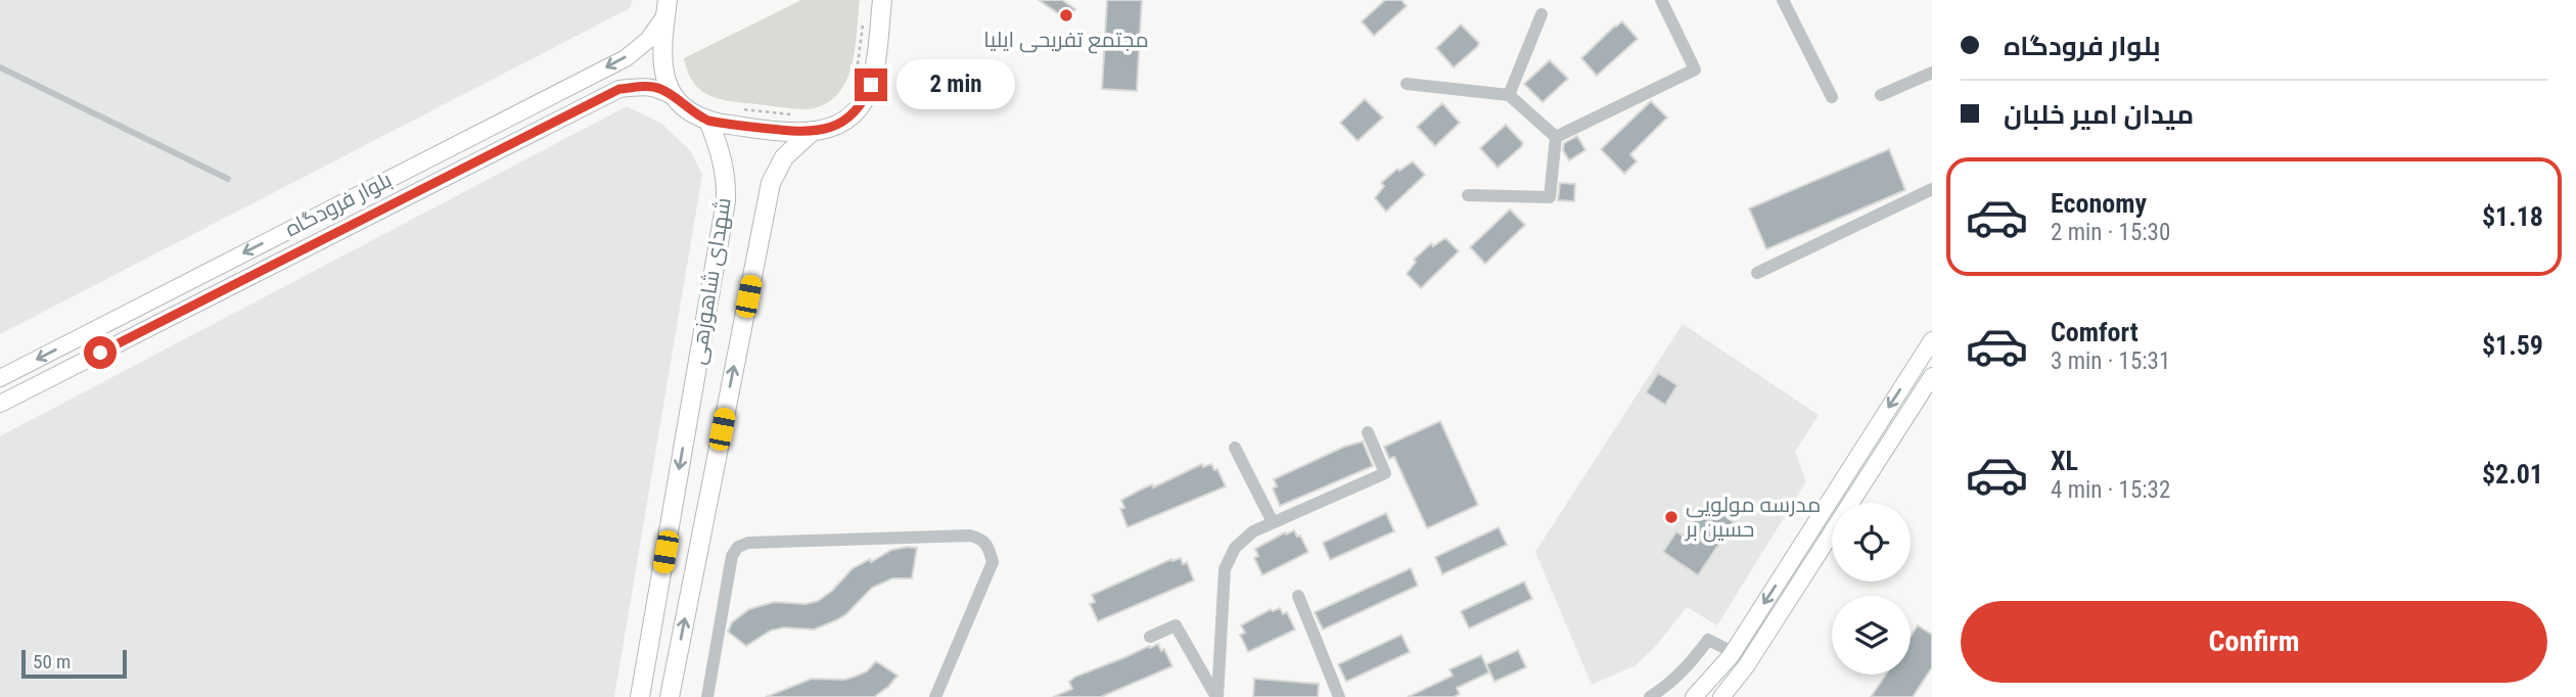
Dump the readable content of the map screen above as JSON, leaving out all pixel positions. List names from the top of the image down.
{
  "streets": {
    "main road": ["بلوار فرودگاه", "شهدای شاهوزهی"]
  },
  "places": ["مجتمع تفریحی ایلیا", "مدرسه مولویی حسین بر"],
  "scale_bar": "50 m",
  "page": {
    "banner": ["بلوار فرودگاه", "میدان امیر خلبان"],
    "bubble": "2 min",
    "list": [
      {
        "name": "Economy",
        "note": "2 min · 15:30",
        "value": "$1.18"
      },
      {
        "name": "Comfort",
        "note": "3 min · 15:31",
        "value": "$1.59"
      },
      {
        "name": "XL",
        "note": "4 min · 15:32",
        "value": "$2.01"
      }
    ],
    "buttons": "Confirm",
    "scale": "50 m"
  }
}
